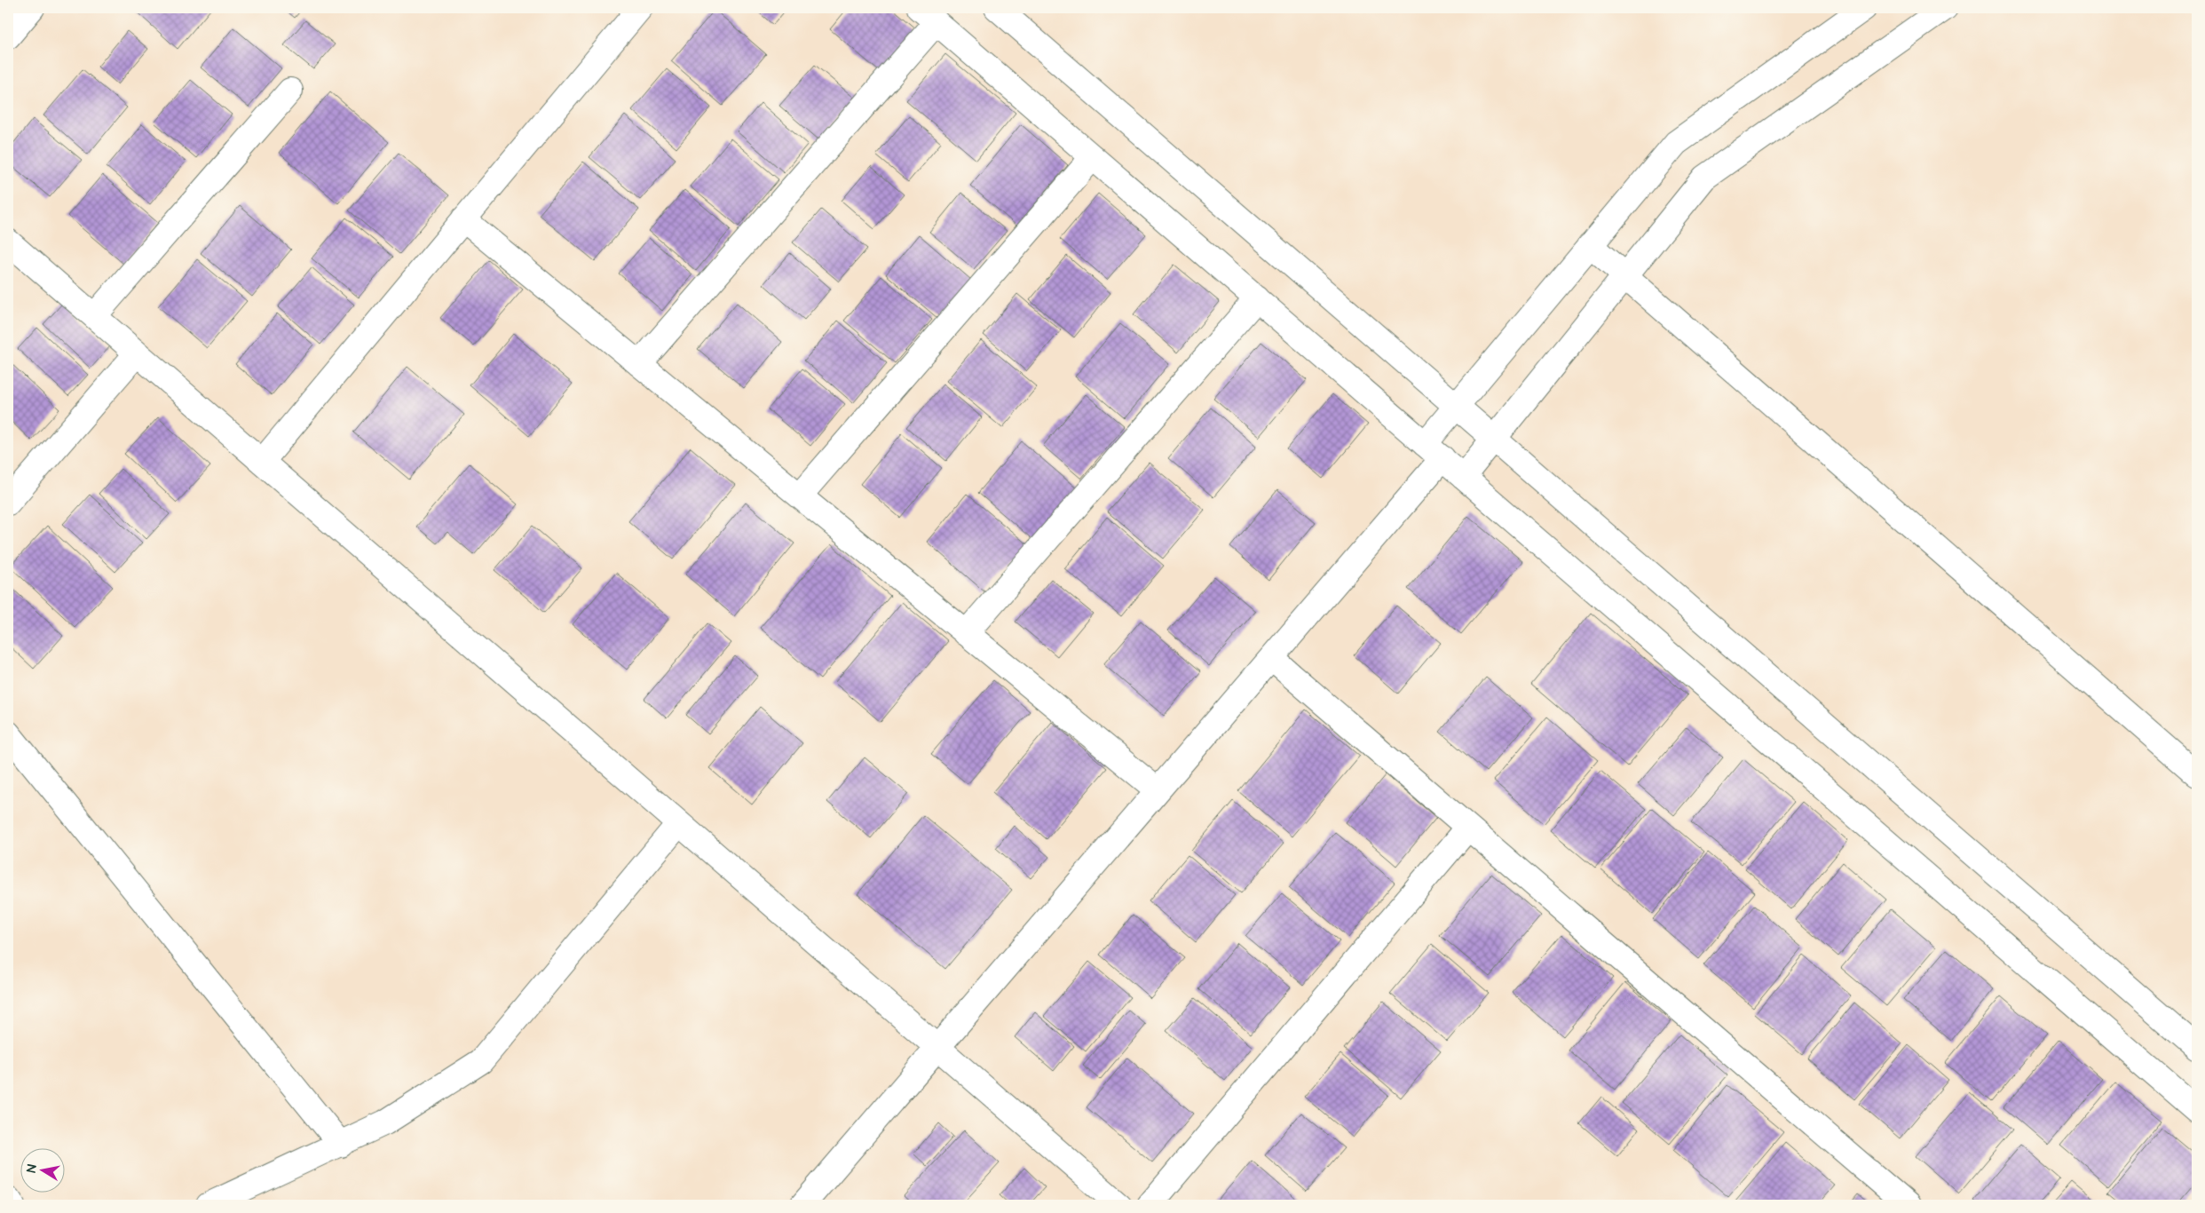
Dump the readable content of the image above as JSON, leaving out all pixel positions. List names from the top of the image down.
{
  "north": "left"
}
